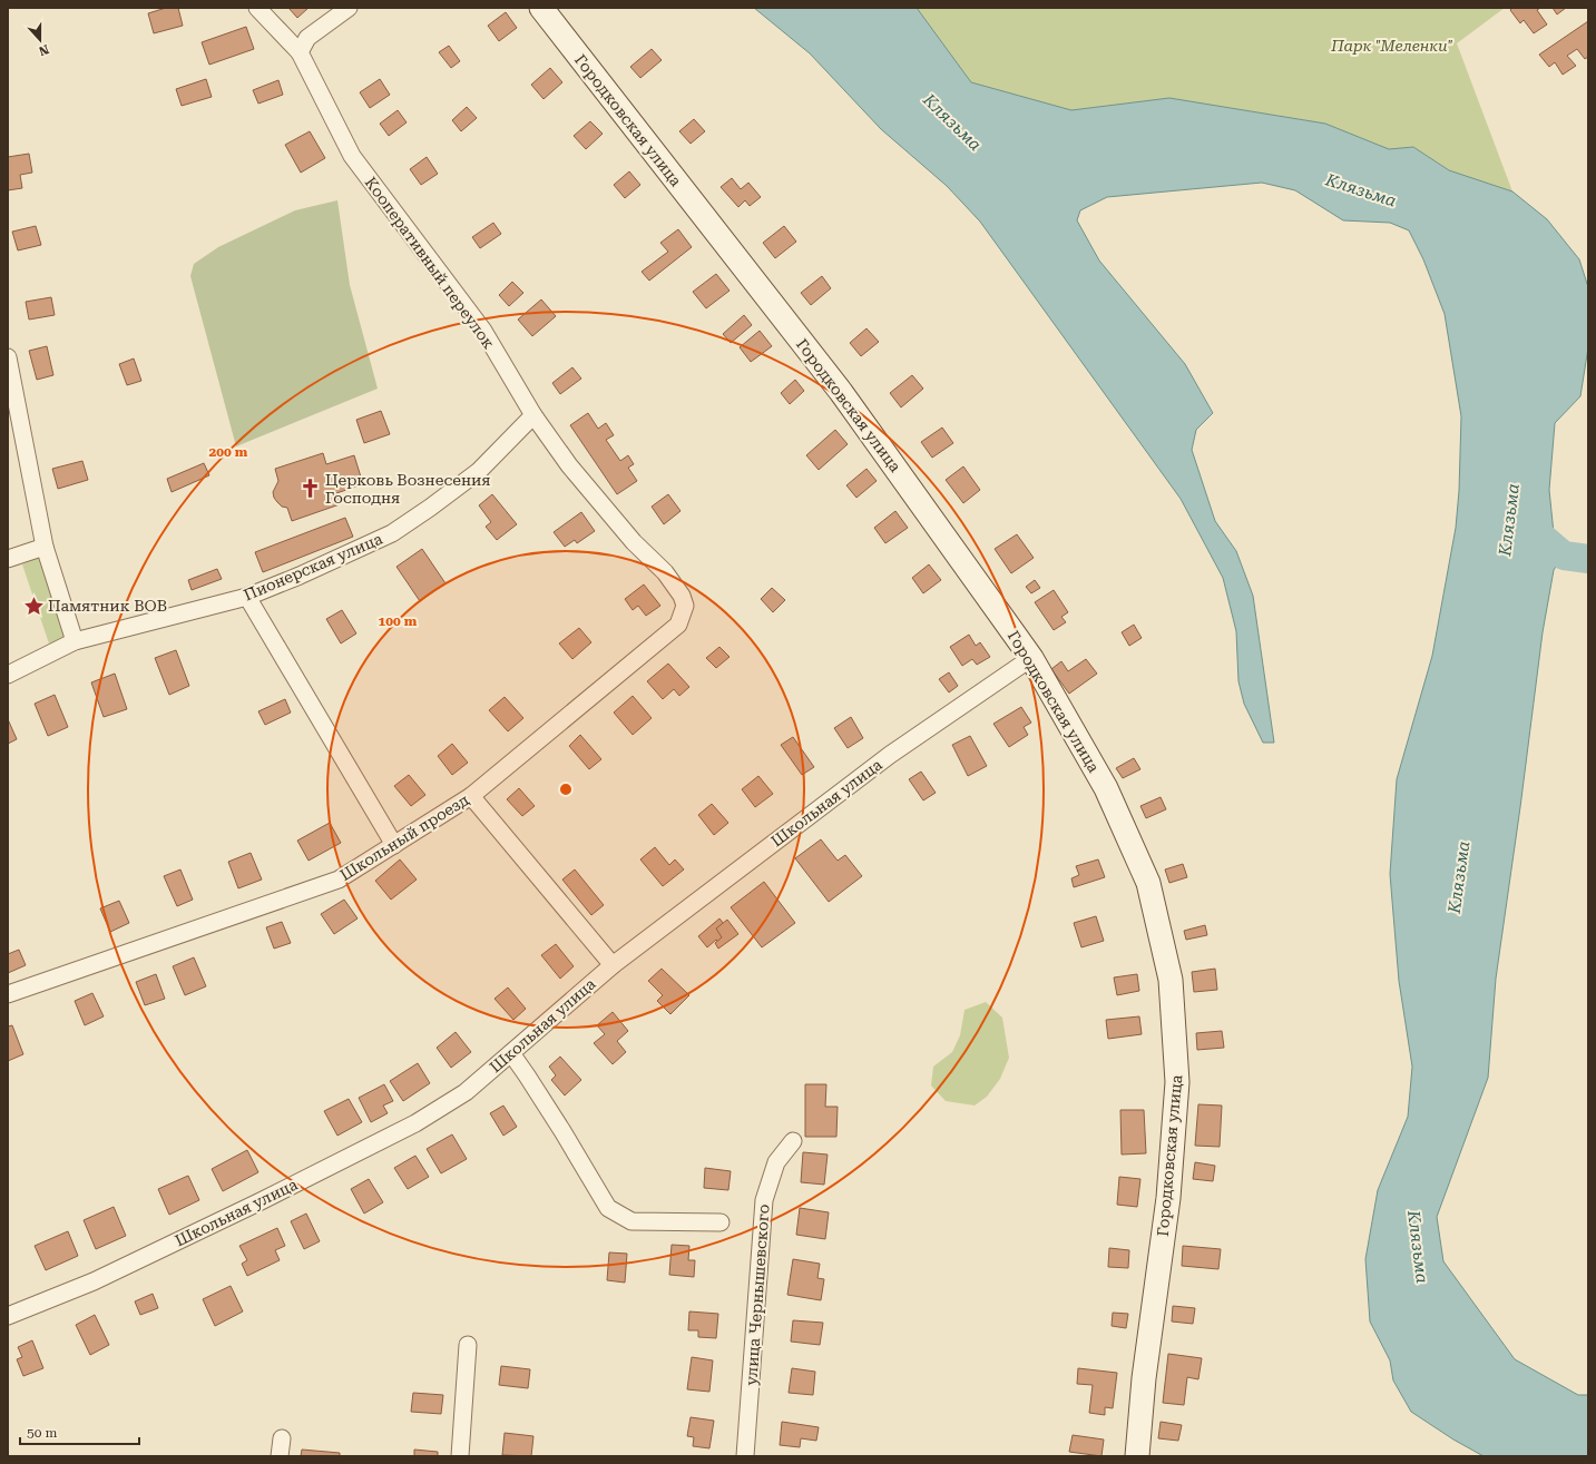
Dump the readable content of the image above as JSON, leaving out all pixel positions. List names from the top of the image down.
{
  "streets": {
    "main road": ["Городковская улица"],
    "street": [
      "Кооперативный переулок",
      "Пионерская улица",
      "Школьная улица",
      "Школьный проезд",
      "улица Чернышевского"
    ]
  },
  "crossings": [
    ["Городковская улица", "Школьная улица"],
    ["Кооперативный переулок", "Пионерская улица"],
    ["Кооперативный переулок", "Школьный проезд"]
  ],
  "water": ["Клязьма"],
  "parks": ["Парк \"Меленки\""],
  "places": {
    "church": ["Церковь Вознесения Господня"],
    "place": ["Памятник ВОВ"]
  },
  "scale_bar": "50 m",
  "north": "bottom",
  "rings": ["200 m", "100 m"]
}
